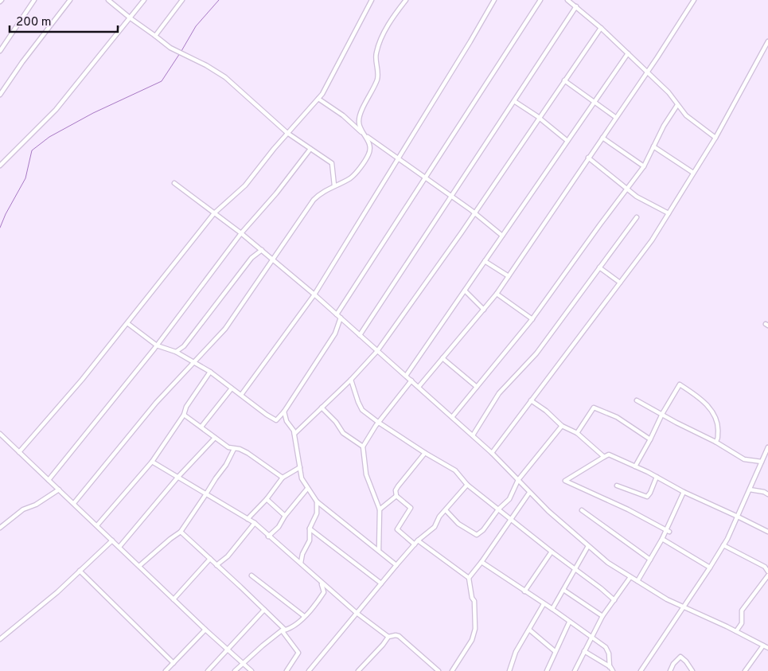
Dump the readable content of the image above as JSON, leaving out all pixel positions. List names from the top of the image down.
{
  "scale_bar": "200 m"
}
